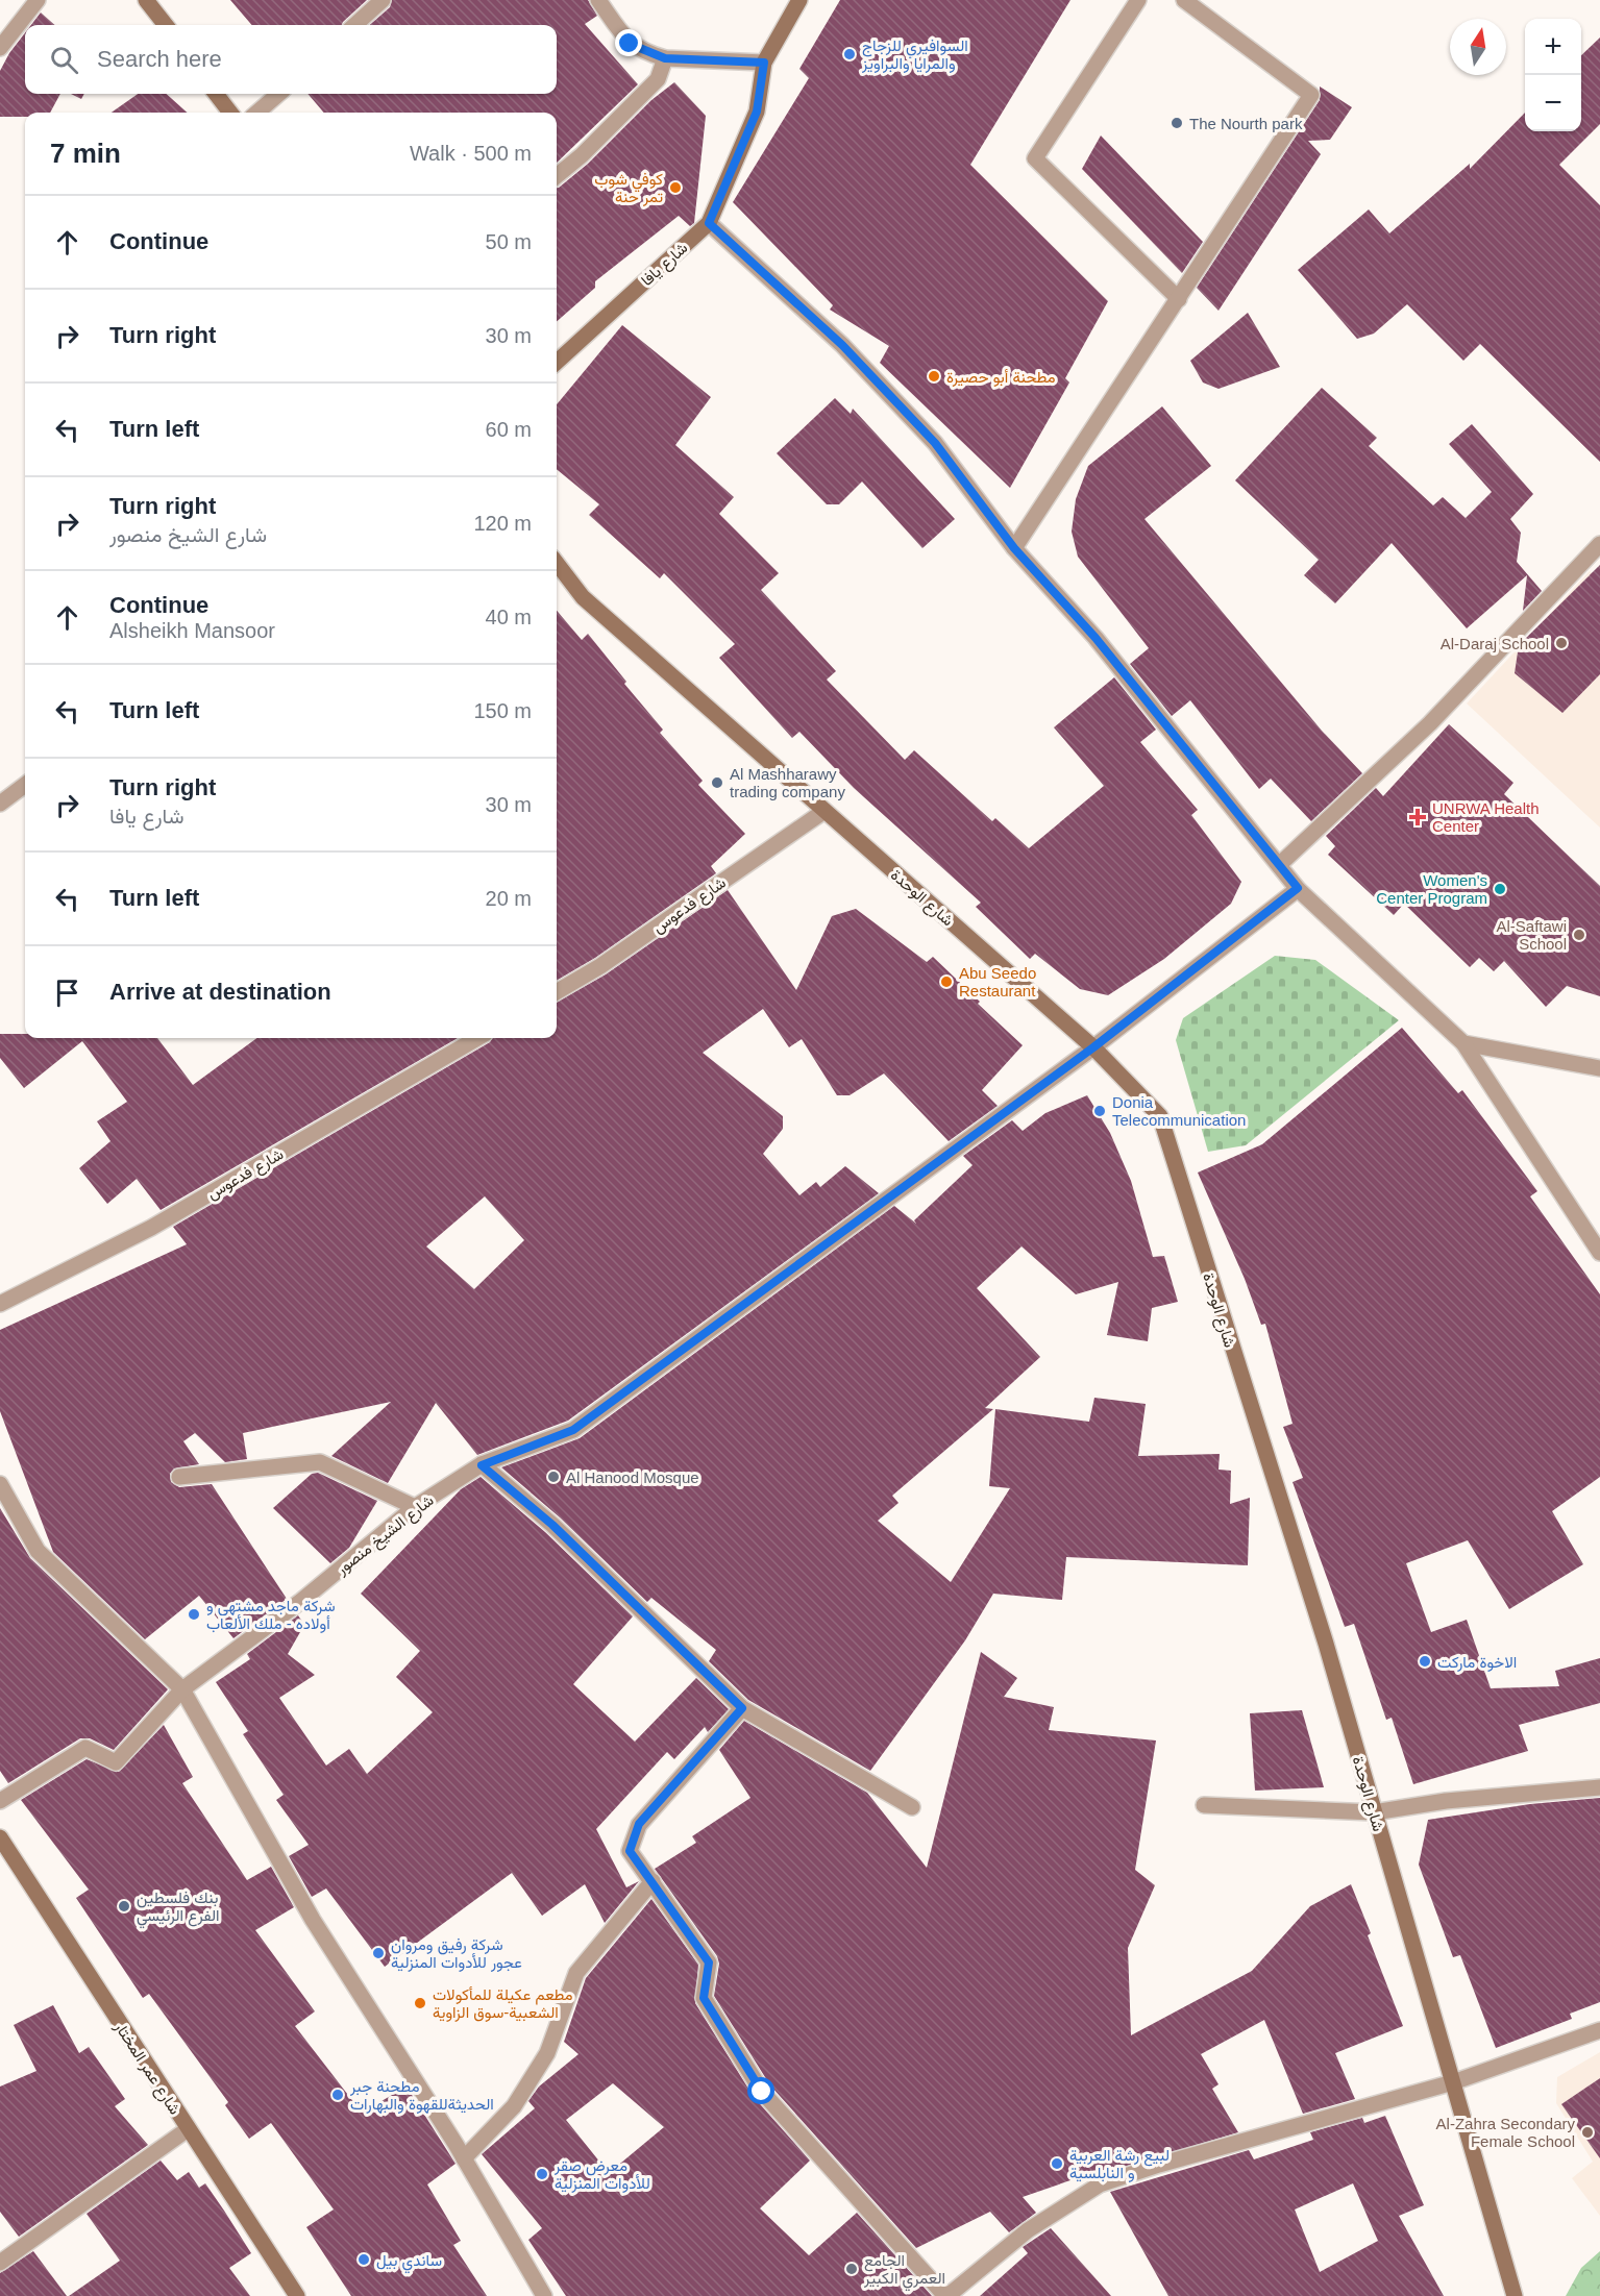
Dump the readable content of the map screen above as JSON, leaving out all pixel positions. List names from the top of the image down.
{
  "streets": {
    "main road": ["شارع يافا", "شارع الوحدة", "شارع عمر المختار"],
    "street": ["شارع فدعوس", "شارع الشيخ منصور"]
  },
  "crossings": [
    ["شارع الوحدة", "شارع فدعوس"],
    ["شارع الوحدة", "شارع الشيخ منصور"]
  ],
  "places": {
    "other": [
      "السوافيري للزجاج والمرايا والبراويز",
      "The Nourth park",
      "كوفي شوب تمر حنة",
      "مطحنة أبو حصيرة",
      "Al-Daraj School",
      "Al Mashharawy trading company",
      "Women's Center Program",
      "Al-Saftawi School",
      "Abu Seedo Restaurant",
      "Donia Telecommunication",
      "Al Hanood Mosque",
      "شركة ماجد مشتهى و أولاده - ملك الألعاب",
      "الاخوة ماركت",
      "بنك فلسطين الفرع الرئيسي",
      "شركة رفيق ومروان عجور للأدوات المنزلية",
      "مطعم عكيلة للمأكولات الشعبية-سوق الزاوية",
      "مطحنة جبر الحديثةللقهوة والبهارات",
      "Al-Zahra Secondary Female School",
      "لبيع رشة العربية و النابلسية",
      "معرض صقر للأدوات المنزلية",
      "ساندي بيل",
      "الجامع العمري الكبير"
    ],
    "health": ["UNRWA Health Center"]
  },
  "north": "top",
  "page": {
    "map_buttons": ["+", "−"],
    "search": "Search here",
    "heading": ["7 min", "Walk · 500 m"],
    "list": [
      ["Continue", "50 m"],
      ["Turn right", "30 m"],
      ["Turn left", "60 m"],
      ["Turn right", "شارع الشيخ منصور", "120 m"],
      ["Continue", "Alsheikh Mansoor", "40 m"],
      ["Turn left", "150 m"],
      ["Turn right", "شارع يافا", "30 m"],
      ["Turn left", "20 m"],
      "Arrive at destination"
    ]
  }
}
